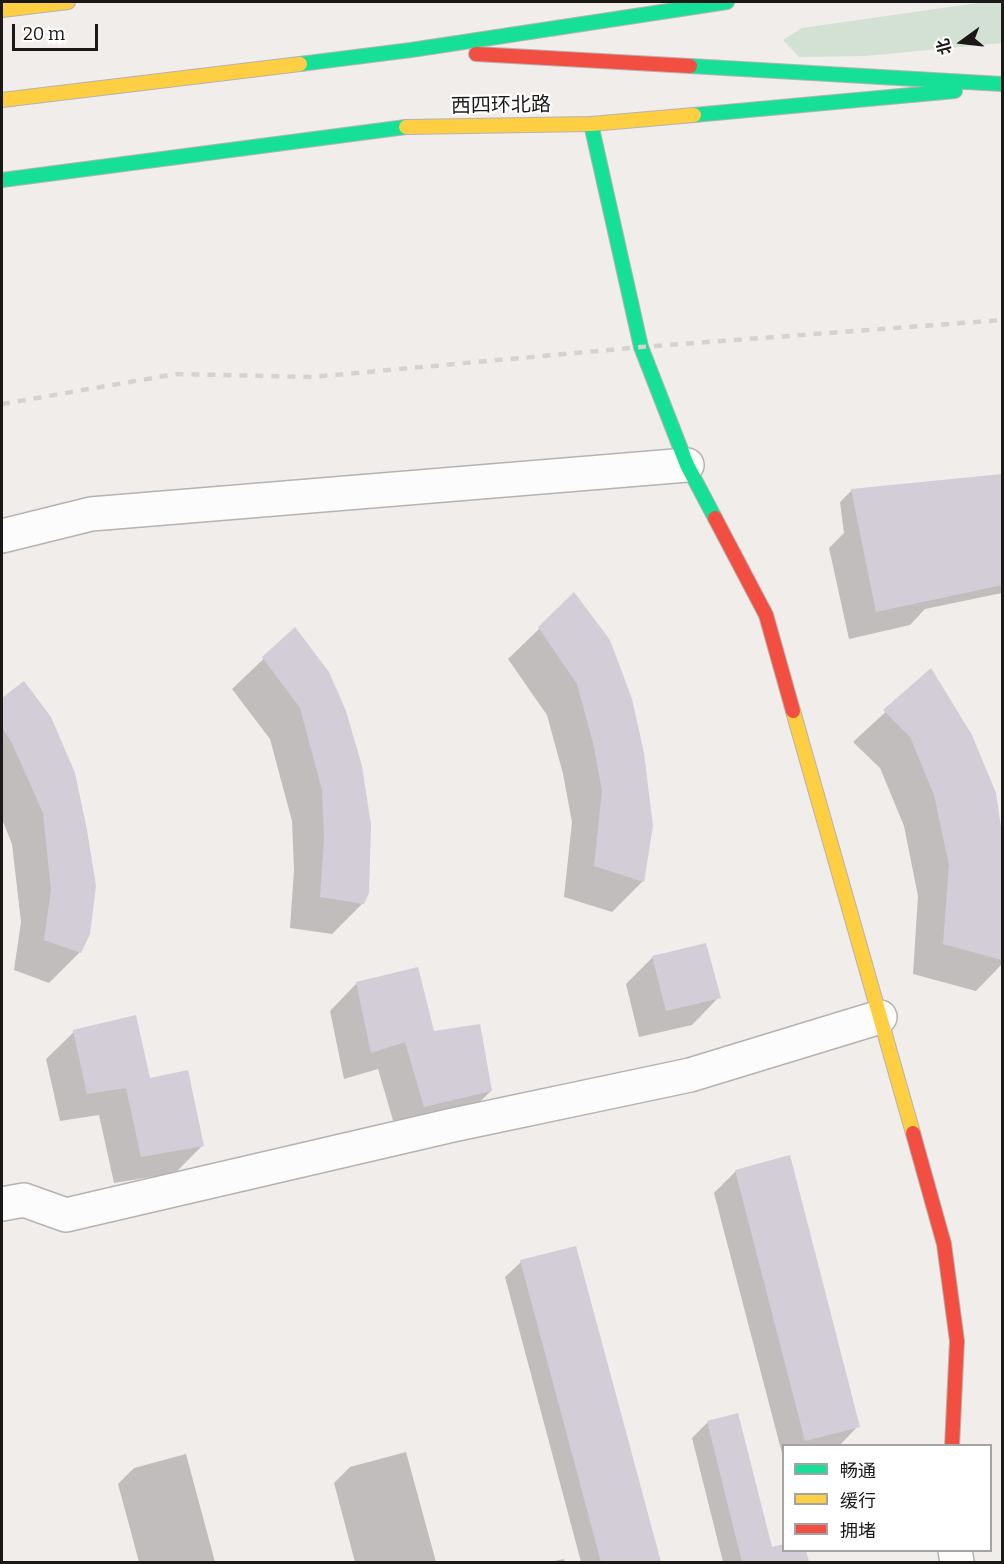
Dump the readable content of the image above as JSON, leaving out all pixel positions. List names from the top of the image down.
{
  "streets": {
    "main road": ["西四环北路"]
  },
  "legend": ["畅通", "缓行", "拥堵"],
  "scale_bar": "20 m",
  "north": "left"
}
